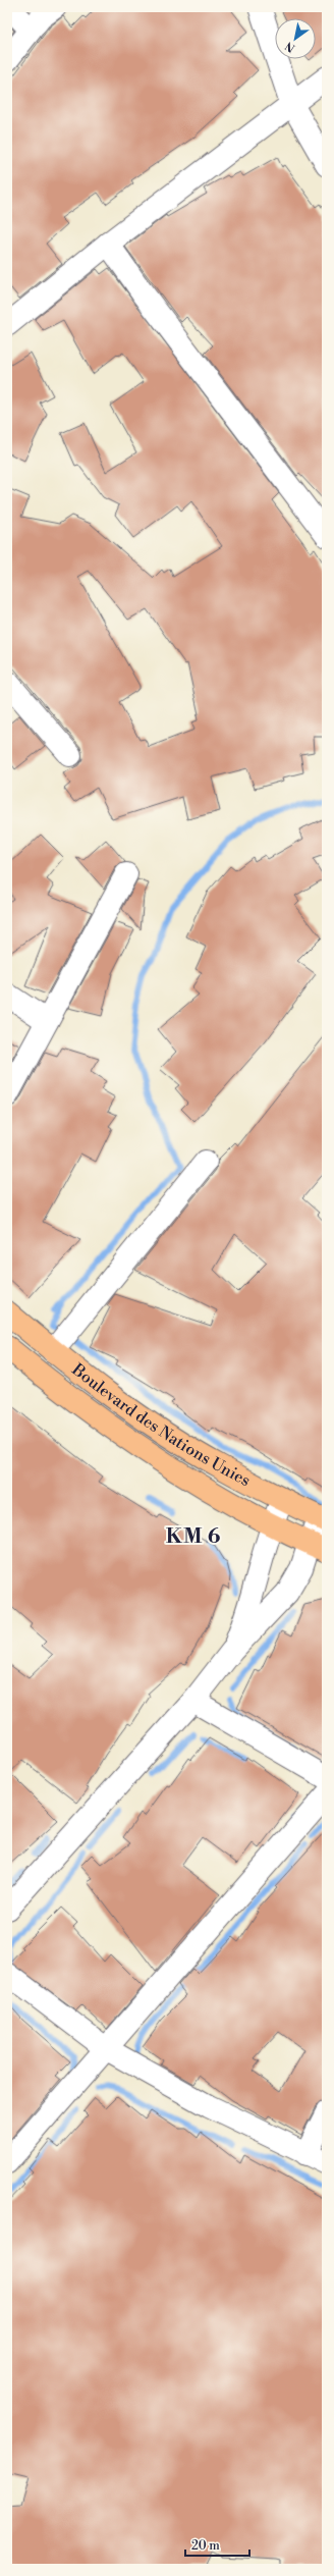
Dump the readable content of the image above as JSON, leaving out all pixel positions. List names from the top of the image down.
{
  "streets": {
    "main road": ["Boulevard des Nations Unies"]
  },
  "districts": ["KM 6"],
  "scale_bar": "20 m",
  "north": "bottom left"
}
